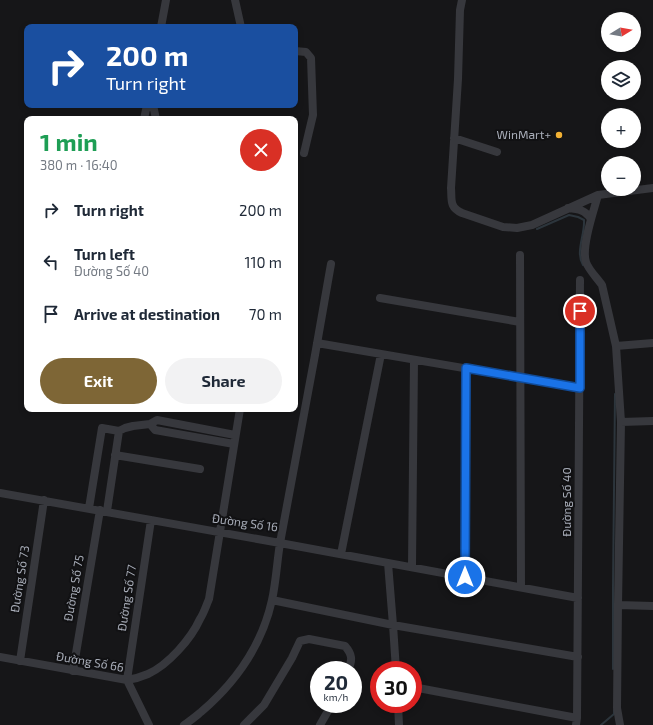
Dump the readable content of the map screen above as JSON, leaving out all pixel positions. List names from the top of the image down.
{
  "streets": {
    "street": [
      "Đường Số 40",
      "Đường Số 16",
      "Đường Số 73",
      "Đường Số 75",
      "Đường Số 77",
      "Đường Số 66"
    ]
  },
  "crossings": [
    ["Đường Số 16", "Đường Số 73"],
    ["Đường Số 16", "Đường Số 75"],
    ["Đường Số 16", "Đường Số 77"],
    ["Đường Số 73", "Đường Số 66"],
    ["Đường Số 75", "Đường Số 66"],
    ["Đường Số 77", "Đường Số 66"]
  ],
  "places": ["WinMart+"],
  "north": "right",
  "page": {
    "map_buttons": ["+", "−"],
    "turn": ["200 m", "Turn right"],
    "heading": ["1 min", "380 m · 16:40"],
    "list": [
      {
        "name": "Turn right",
        "value": "200 m"
      },
      {
        "name": "Turn left",
        "note": "Đường Số 40",
        "value": "110 m"
      },
      {
        "name": "Arrive at destination",
        "value": "70 m"
      }
    ],
    "buttons": ["Exit", "Share"],
    "speed": "20 km/h",
    "limit": "30"
  }
}
